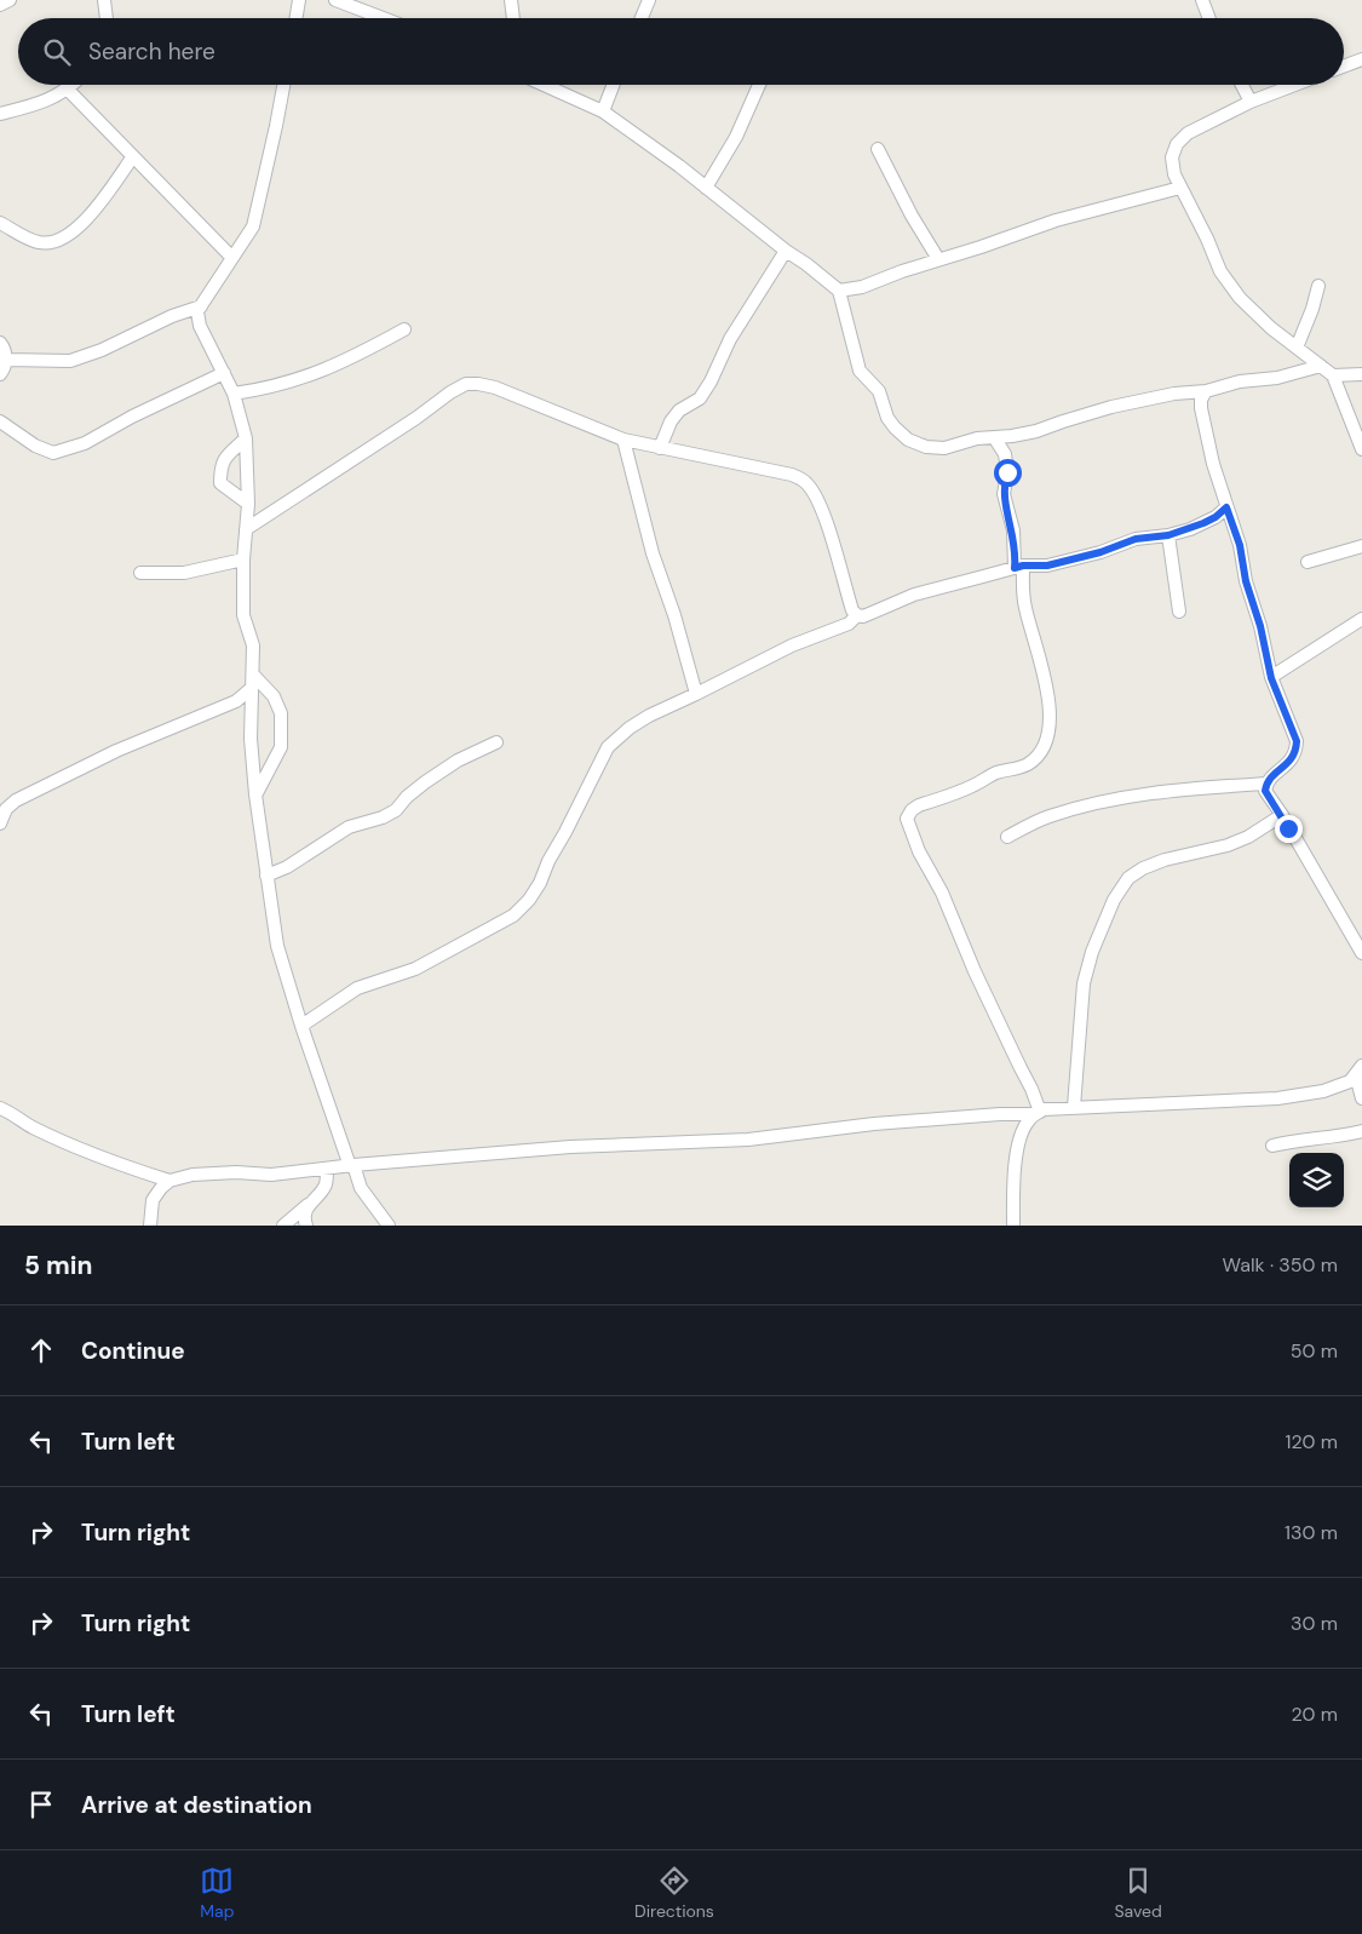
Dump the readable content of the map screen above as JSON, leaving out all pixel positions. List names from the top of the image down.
{
  "page": {
    "search": "Search here",
    "heading": ["5 min", "Walk · 350 m"],
    "list": [
      ["Continue", "50 m"],
      ["Turn left", "120 m"],
      ["Turn right", "130 m"],
      ["Turn right", "30 m"],
      ["Turn left", "20 m"],
      "Arrive at destination"
    ],
    "nav": ["Map", "Directions", "Saved"]
  }
}
